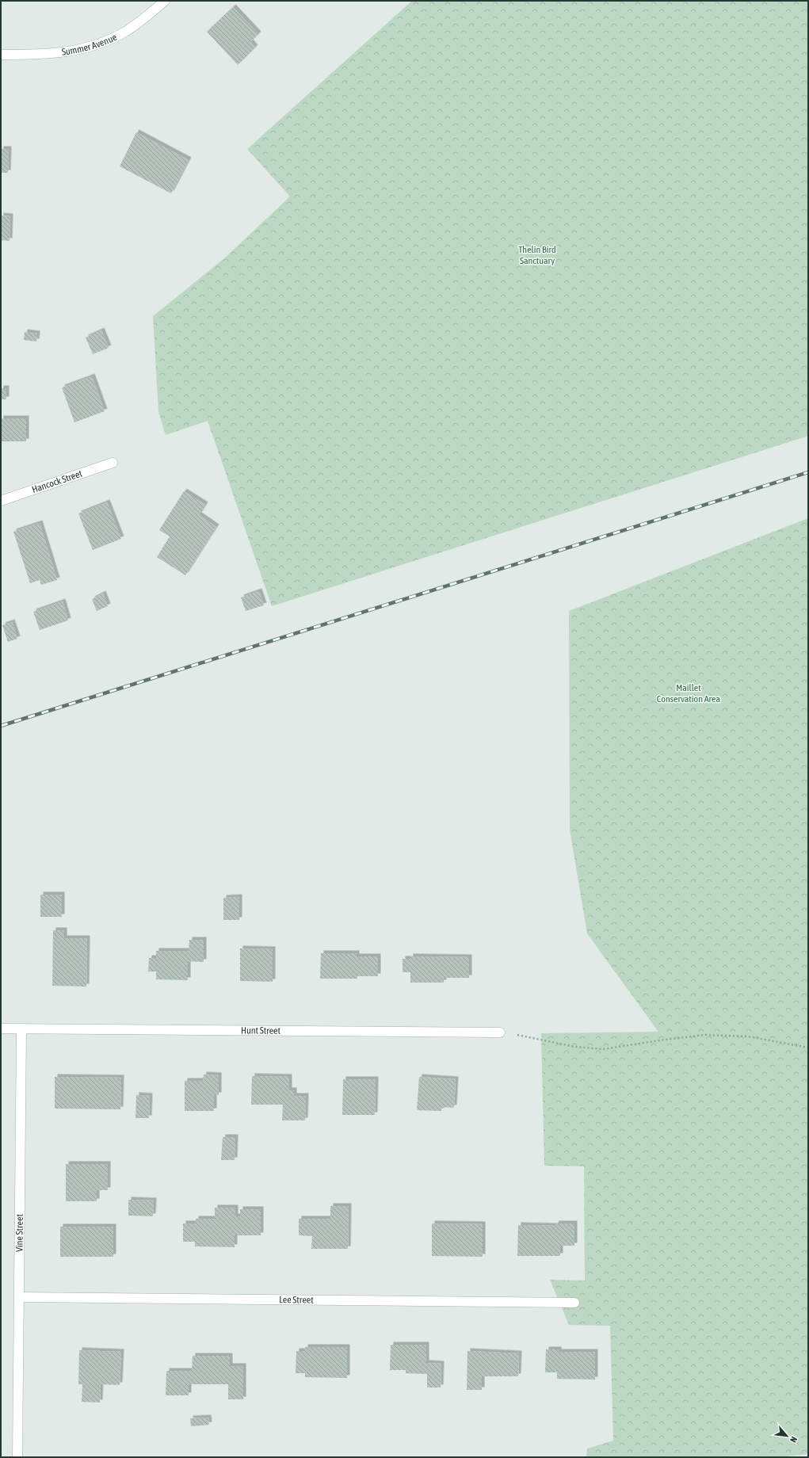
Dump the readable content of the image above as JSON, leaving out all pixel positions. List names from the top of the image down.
{
  "streets": {
    "street": [
      "Summer Avenue",
      "Hancock Street",
      "Hunt Street",
      "Vine Street",
      "Lee Street"
    ]
  },
  "crossings": [
    ["Hunt Street", "Vine Street"],
    ["Vine Street", "Lee Street"]
  ],
  "parks": ["Thelin Bird Sanctuary", "Maillet Conservation Area"],
  "north": "bottom right"
}
